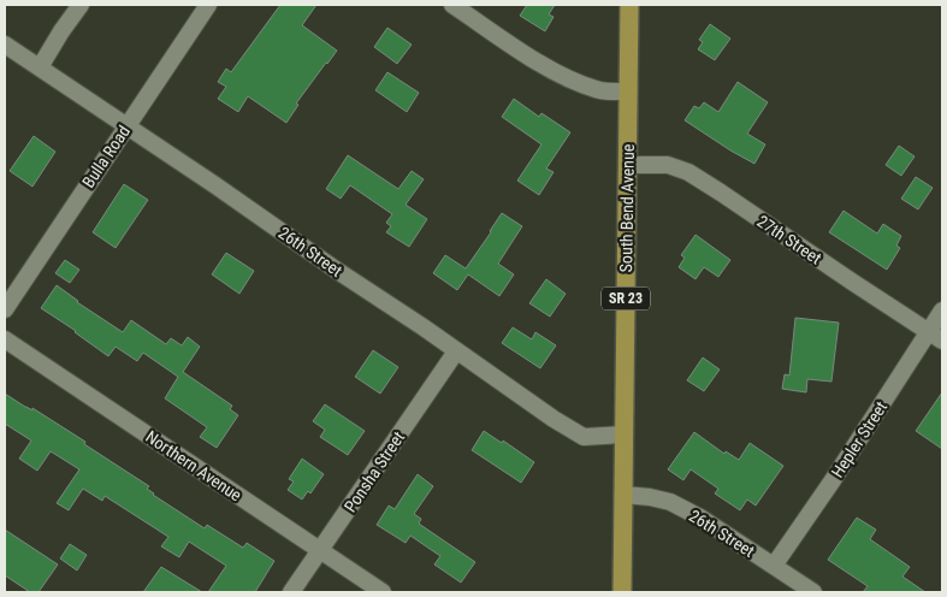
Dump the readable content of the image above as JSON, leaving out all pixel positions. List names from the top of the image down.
{
  "streets": {
    "main road": ["South Bend Avenue", "SR 23"],
    "street": [
      "Bulla Road",
      "27th Street",
      "26th Street",
      "Hepler Street",
      "Northern Avenue",
      "Ponsha Street"
    ]
  },
  "crossings": [
    ["Bulla Road", "26th Street"],
    ["South Bend Avenue", "27th Street"],
    ["South Bend Avenue", "26th Street"],
    ["27th Street", "Hepler Street"],
    ["26th Street", "Hepler Street"],
    ["26th Street", "Ponsha Street"],
    ["Northern Avenue", "Ponsha Street"]
  ]
}
